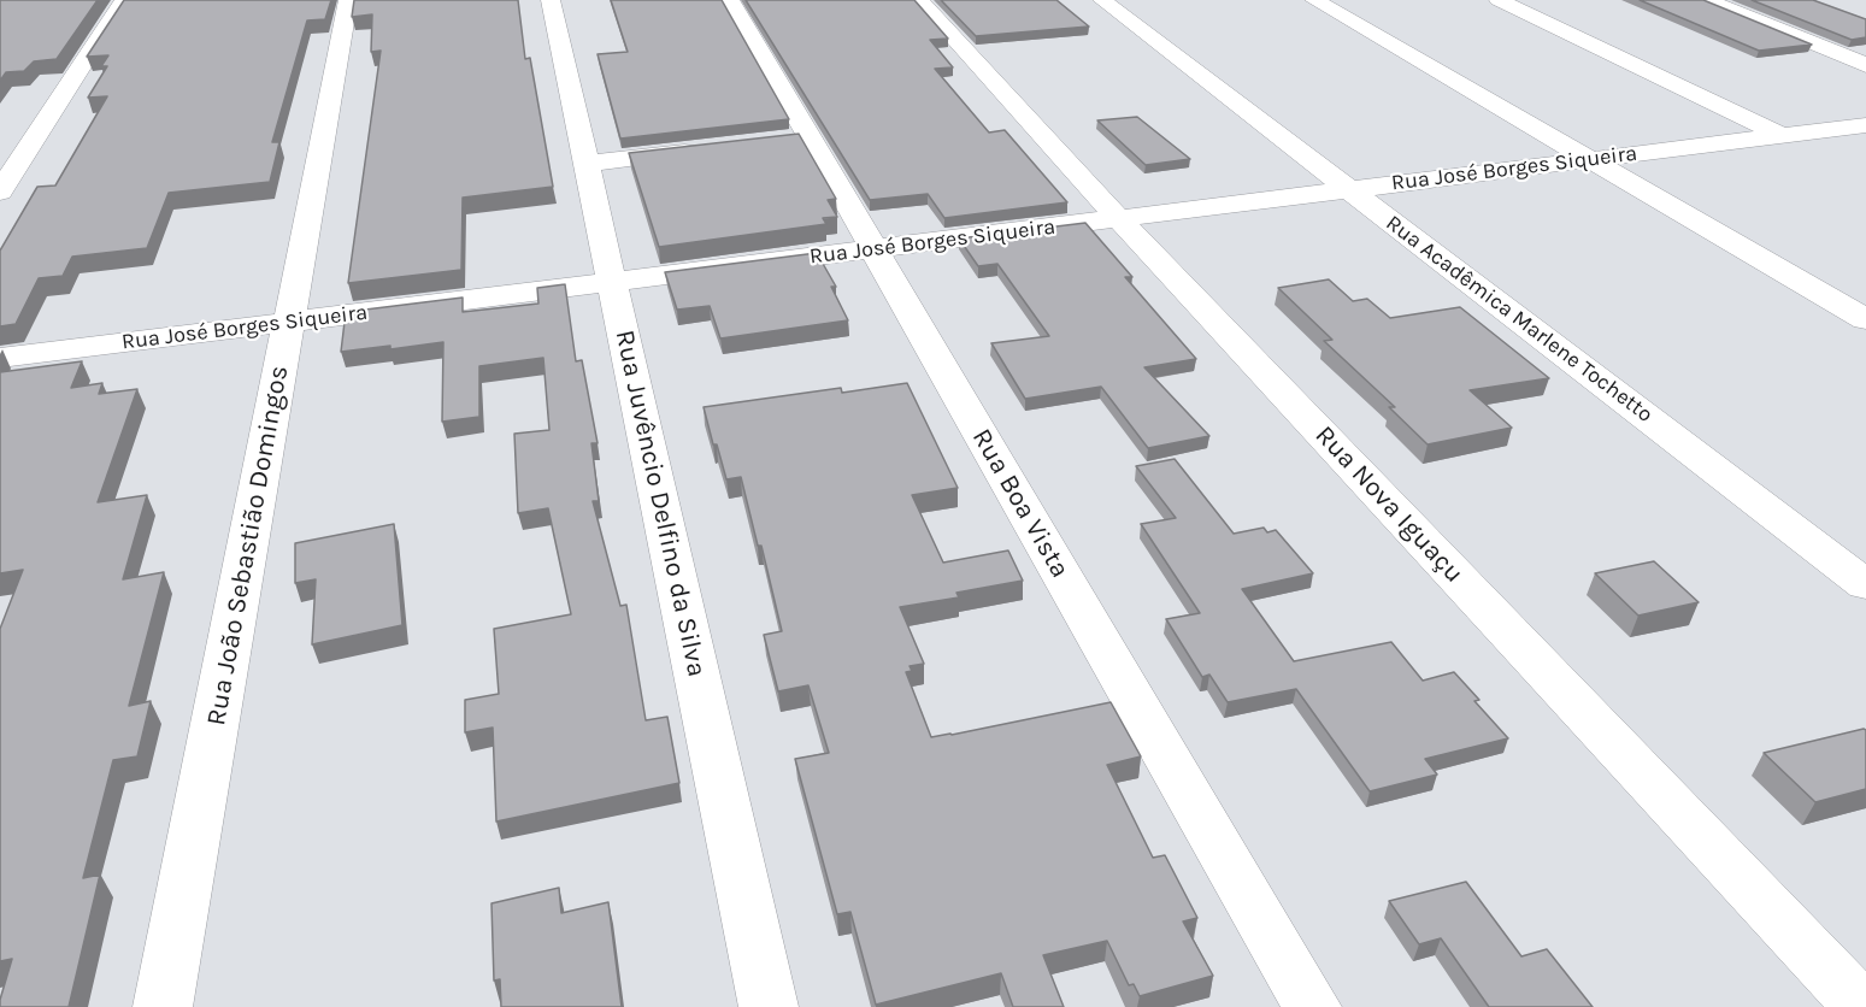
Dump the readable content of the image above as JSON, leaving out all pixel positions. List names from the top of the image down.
{
  "streets": {
    "street": [
      "Rua José Borges Siqueira",
      "Rua Acadêmica Marlene Tochetto",
      "Rua Juvêncio Delfino da Silva",
      "Rua Boa Vista",
      "Rua Nova Iguaçu",
      "Rua João Sebastião Domingos"
    ]
  },
  "crossings": [
    ["Rua José Borges Siqueira", "Rua Acadêmica Marlene Tochetto"],
    ["Rua José Borges Siqueira", "Rua Juvêncio Delfino da Silva"],
    ["Rua José Borges Siqueira", "Rua Boa Vista"],
    ["Rua José Borges Siqueira", "Rua Nova Iguaçu"],
    ["Rua José Borges Siqueira", "Rua João Sebastião Domingos"]
  ]
}
